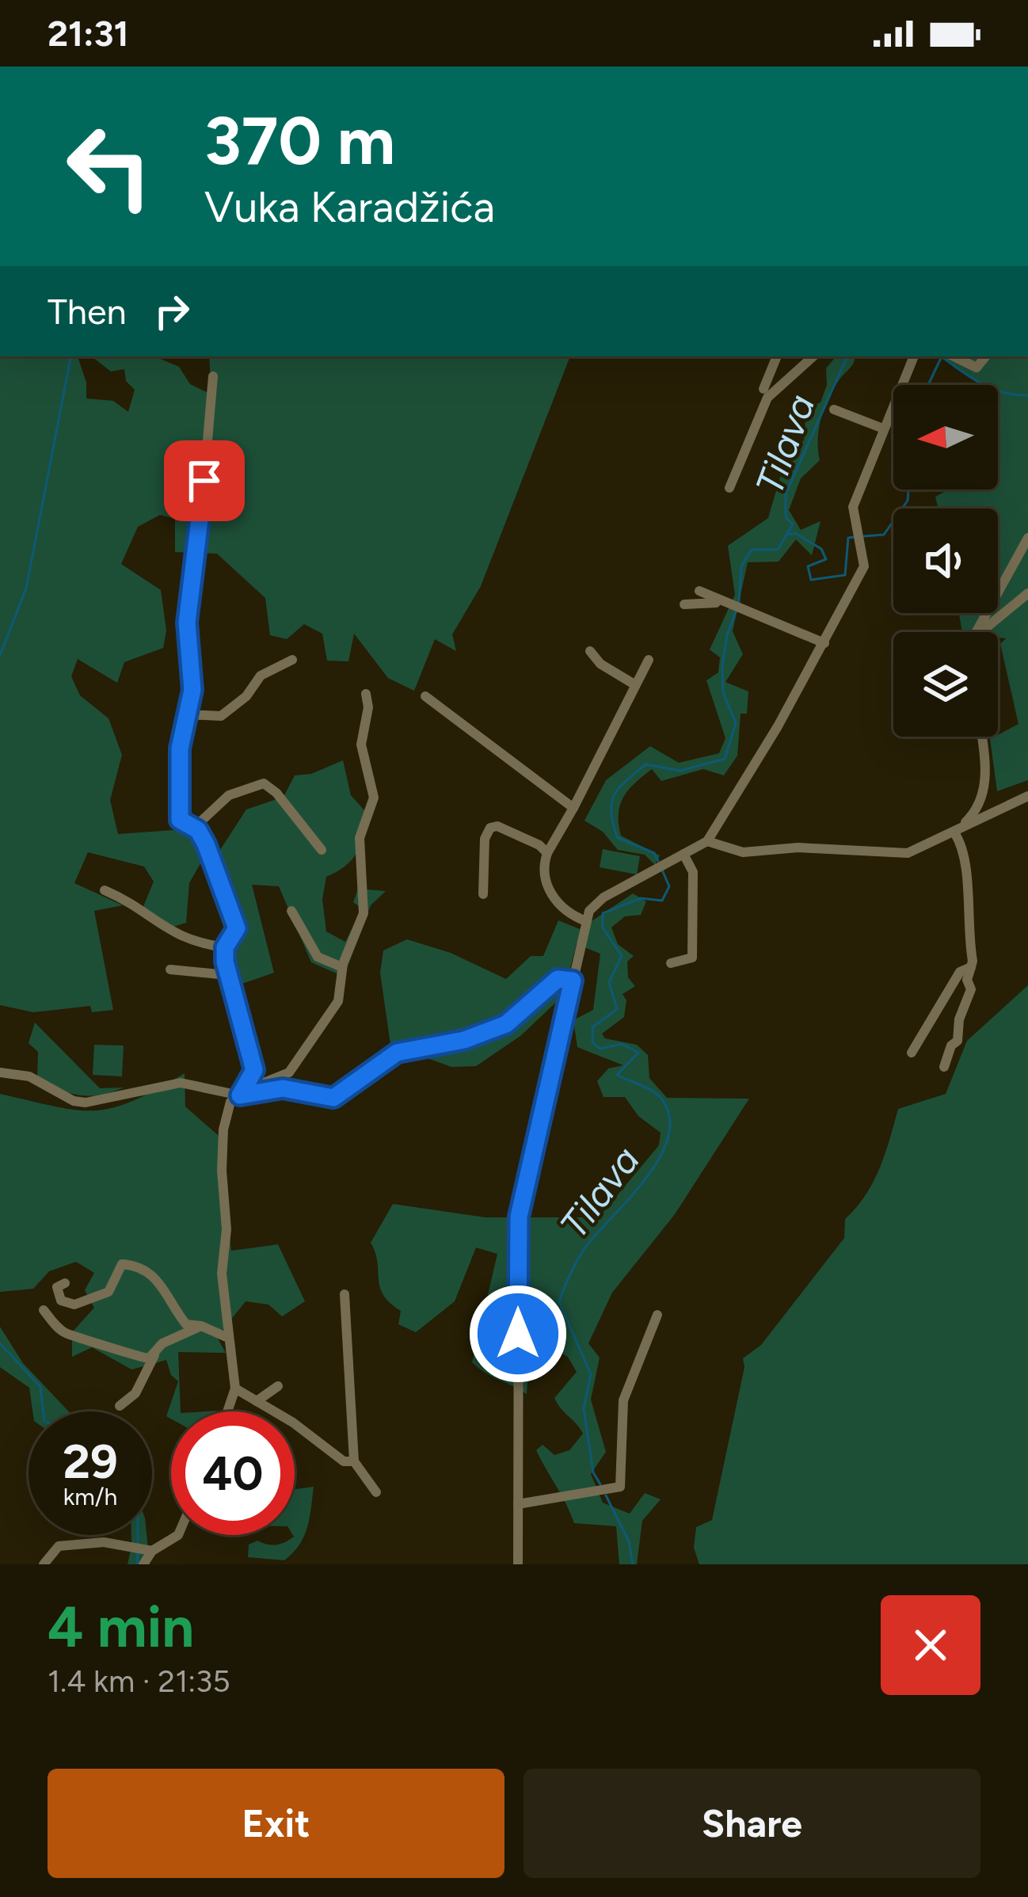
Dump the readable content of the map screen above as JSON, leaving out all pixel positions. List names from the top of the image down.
{
  "water": ["Tilava"],
  "north": "left",
  "page": {
    "status": "21:31",
    "turn": ["370 m", "Vuka Karadžića"],
    "then": "Then",
    "speed": "29 km/h",
    "limit": "40",
    "heading": ["4 min", "1.4 km · 21:35"],
    "buttons": ["Exit", "Share"]
  }
}
